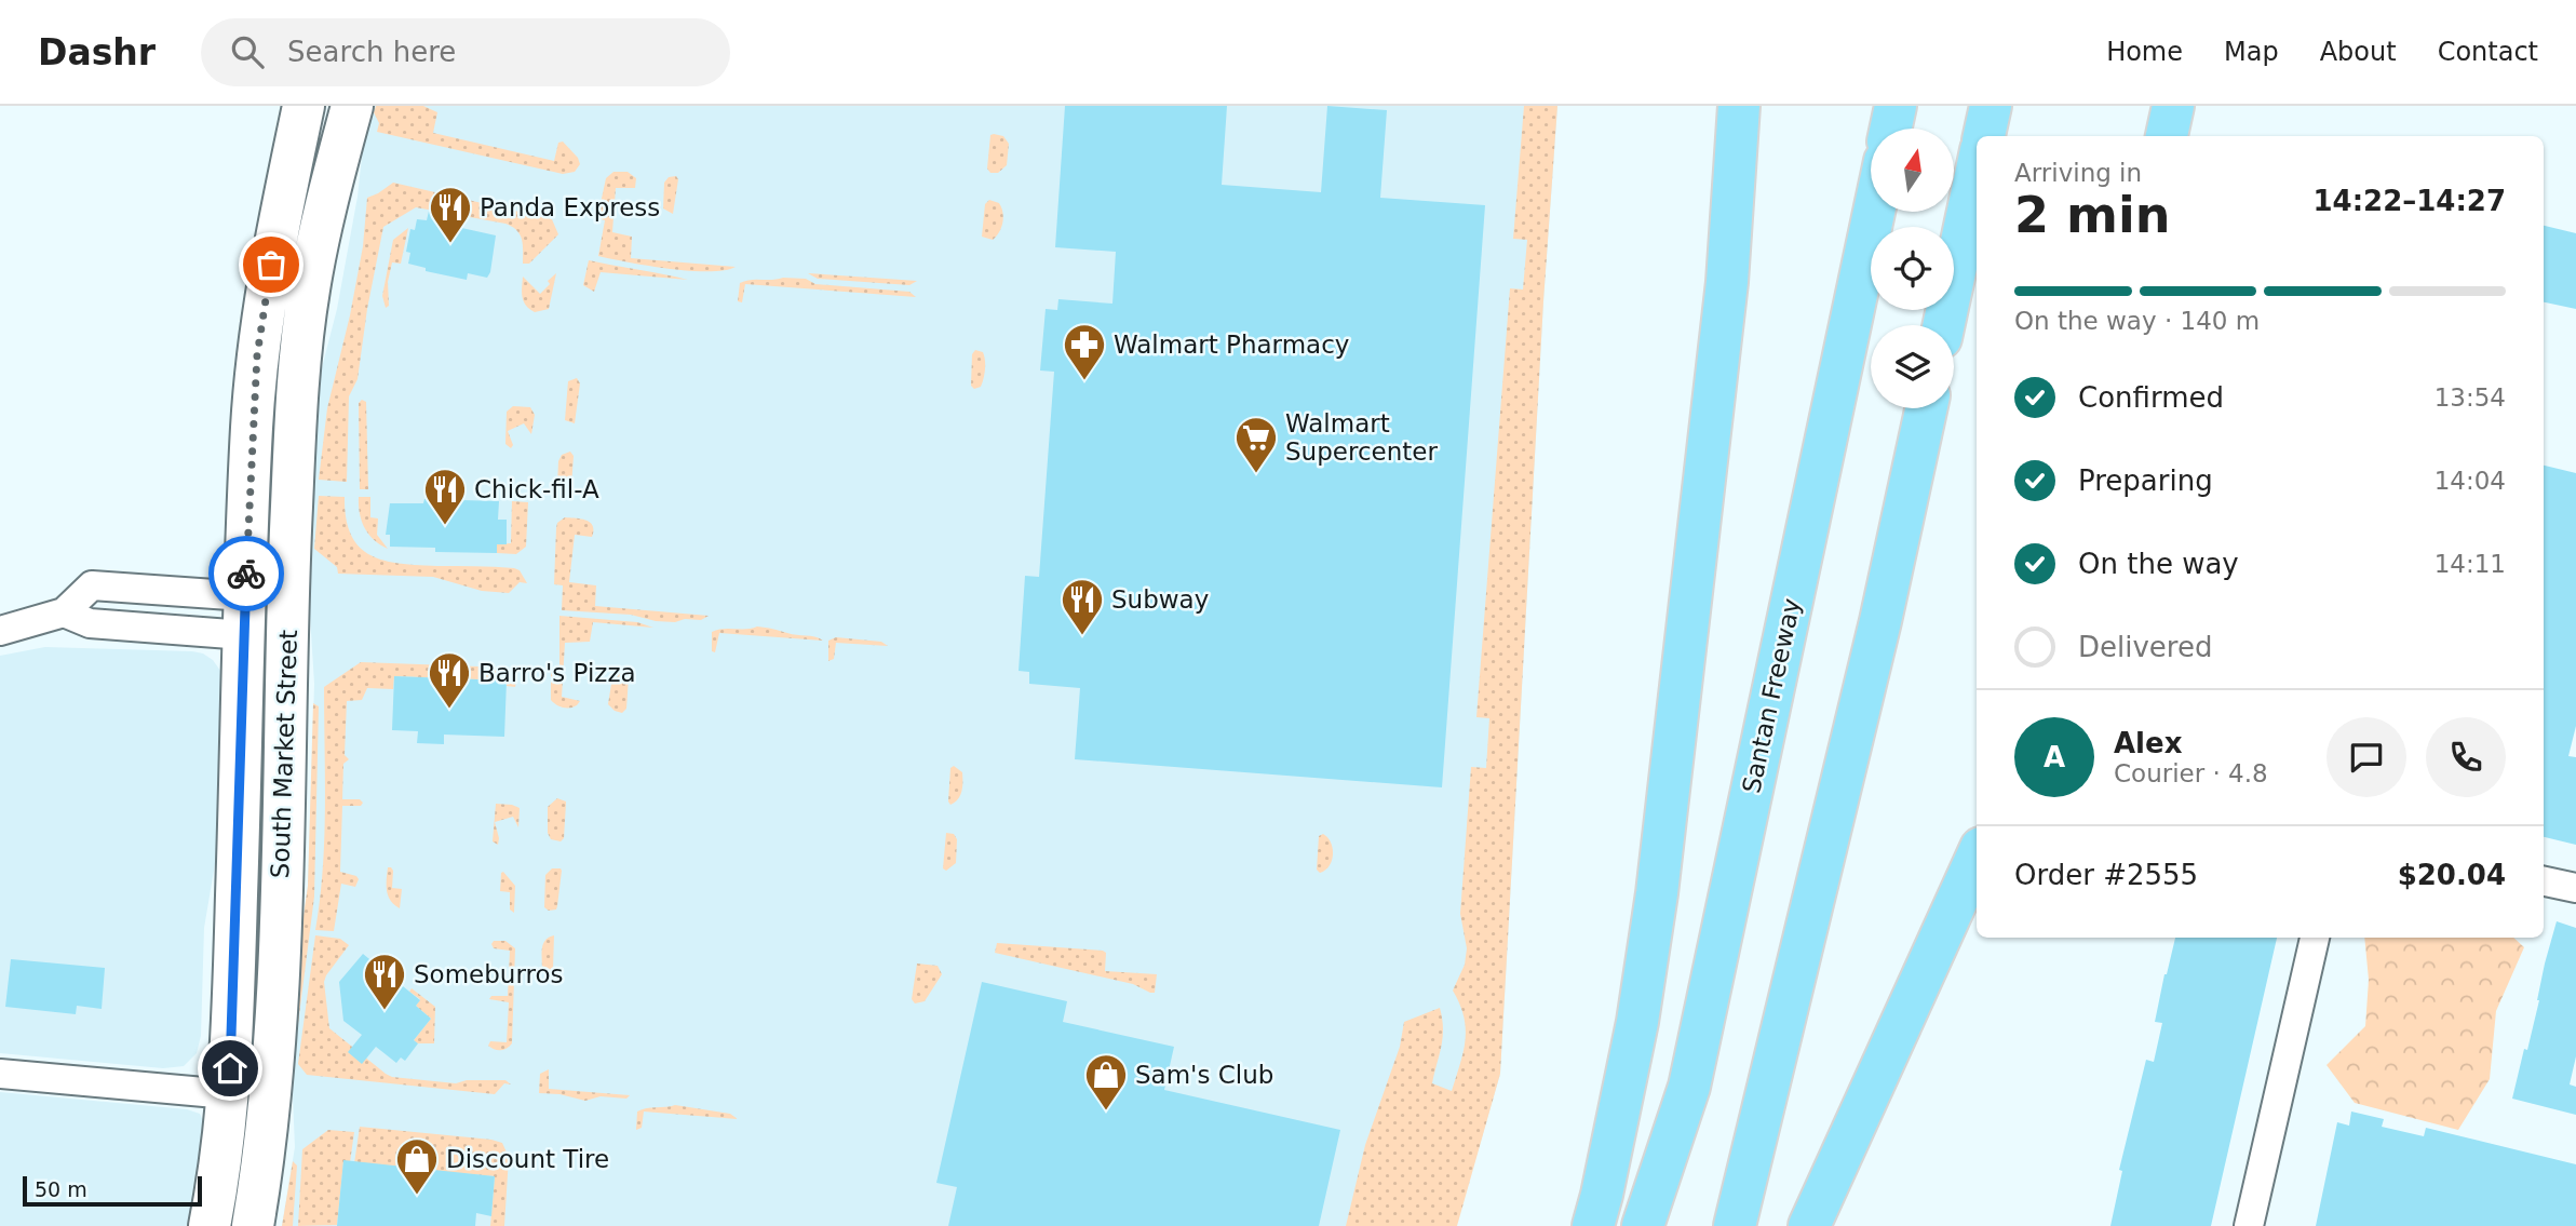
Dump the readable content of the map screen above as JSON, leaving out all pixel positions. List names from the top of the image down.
{
  "streets": {
    "highway": ["Santan Freeway"],
    "street": ["South Market Street"]
  },
  "places": {
    "restaurant": [
      "Panda Express",
      "Chick-fil-A",
      "Subway",
      "Barro's Pizza",
      "Someburros"
    ],
    "pharmacy": ["Walmart Pharmacy"],
    "supermarket": ["Walmart Supercenter"],
    "shop": ["Sam's Club", "Discount Tire"]
  },
  "scale_bar": "50 m",
  "north": "top",
  "page": {
    "header": "Dashr",
    "search": "Search here",
    "nav": [
      "Home",
      "Map",
      "About",
      "Contact"
    ],
    "heading": ["2 min", "Arriving in", "14:22–14:27"],
    "panel": [
      "Alex",
      "Courier · 4.8",
      "Order #2555",
      "$20.04"
    ],
    "bar": "On the way · 140 m",
    "list": [
      ["Confirmed", "13:54"],
      ["Preparing", "14:04"],
      ["On the way", "14:11"],
      "Delivered"
    ],
    "round": "A",
    "scale": "50 m"
  }
}
